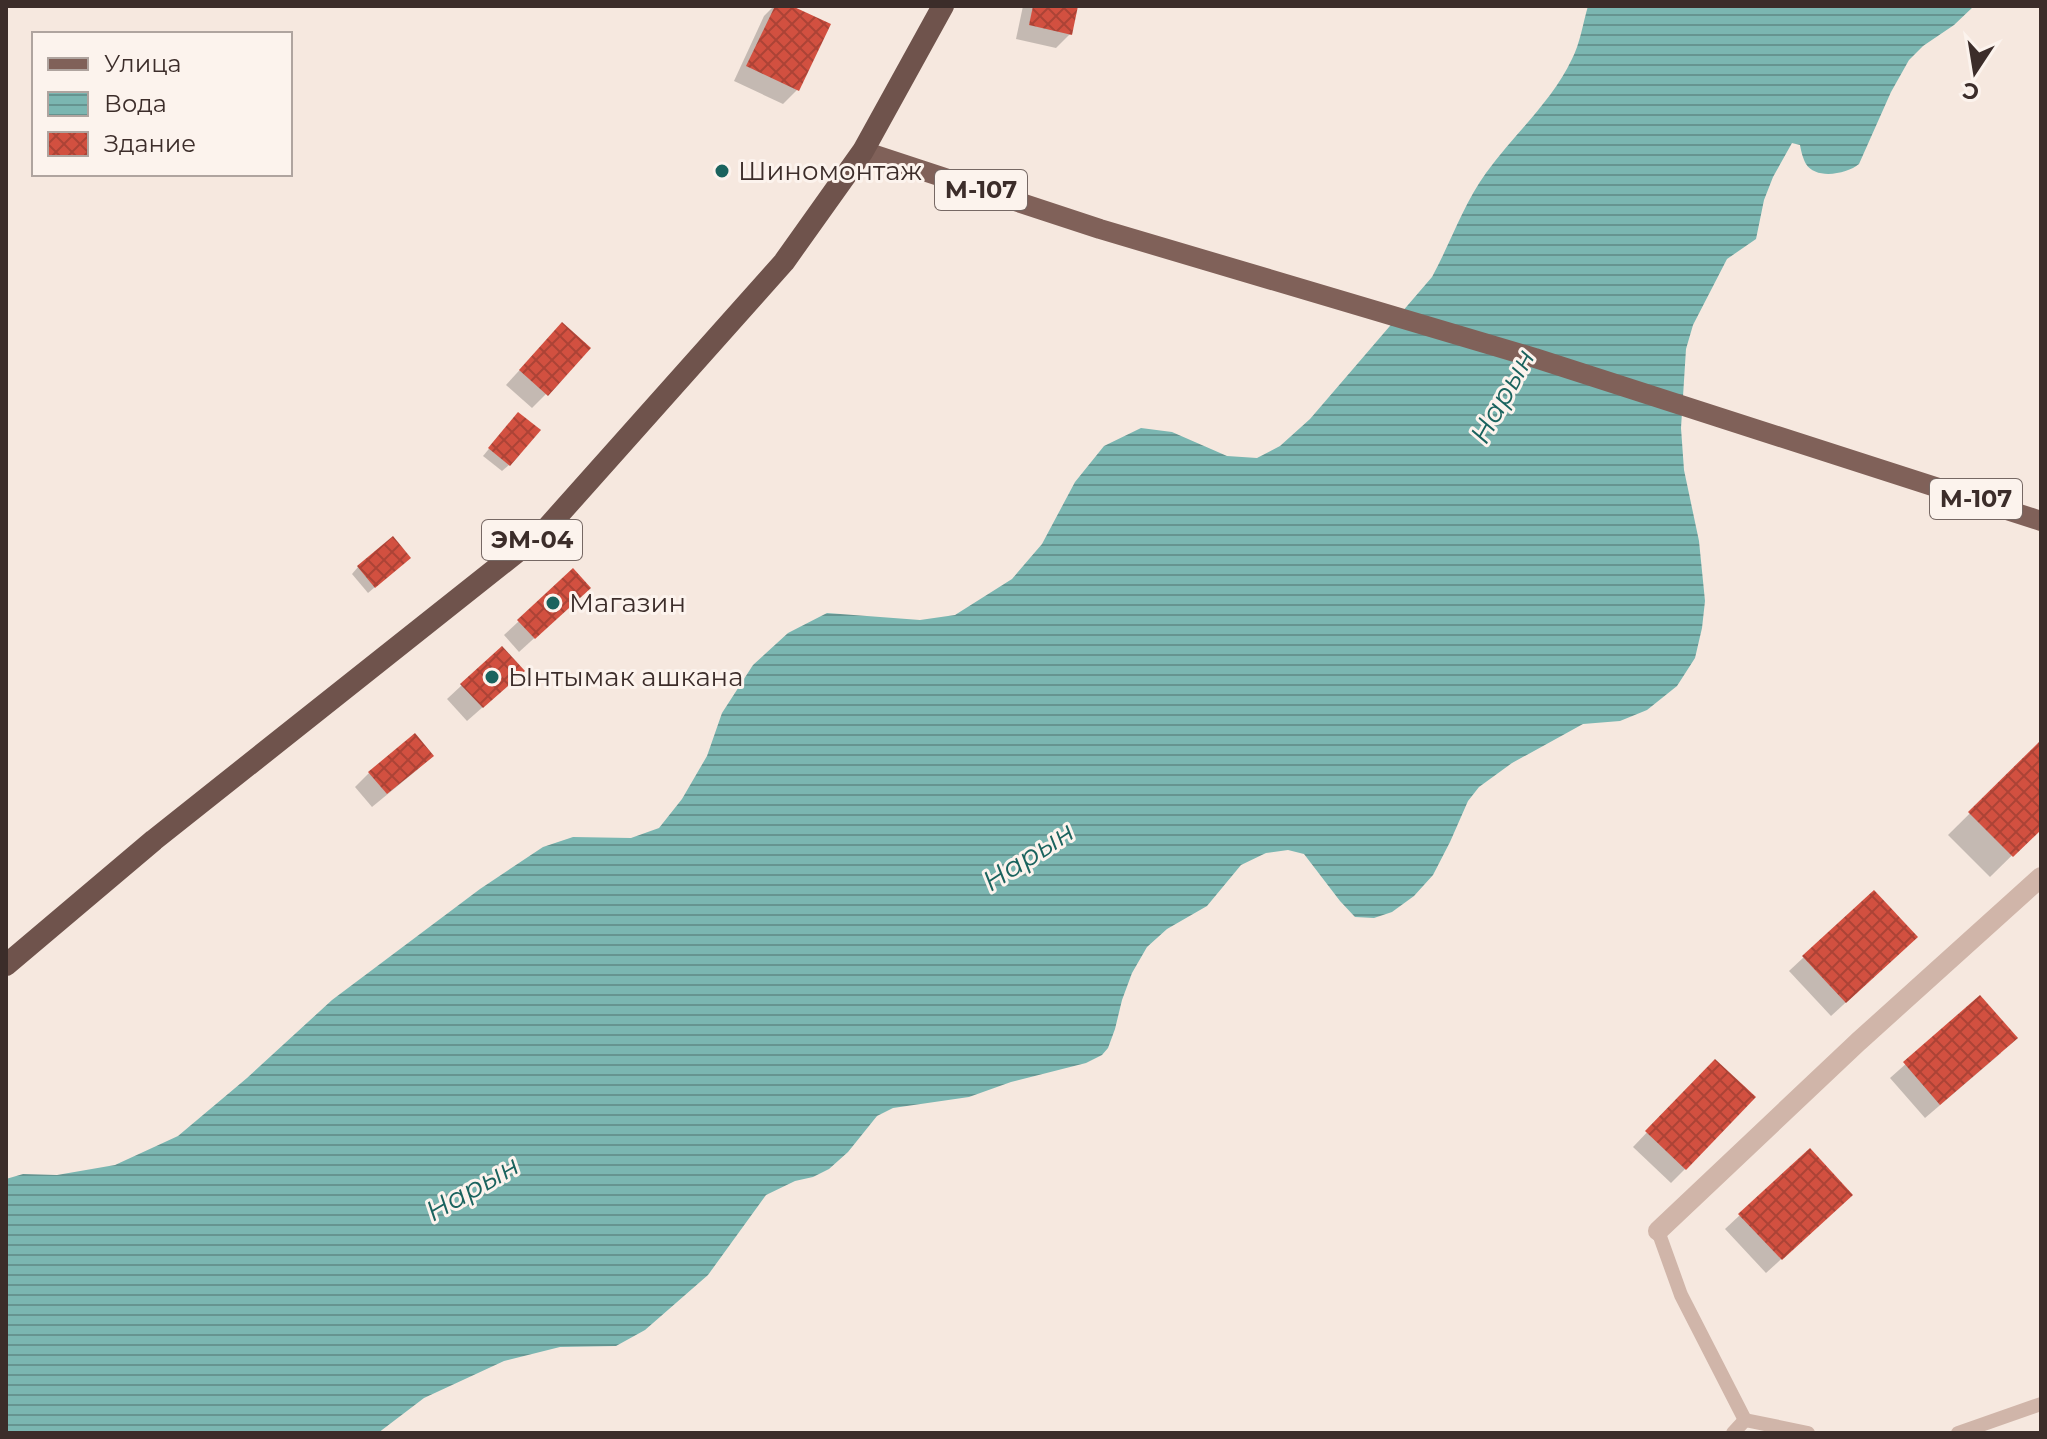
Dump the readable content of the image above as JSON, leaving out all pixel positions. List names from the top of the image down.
{
  "streets": {
    "highway": ["ЭМ-04"],
    "main road": ["М-107"]
  },
  "crossings": [
    ["М-107", "ЭМ-04"]
  ],
  "water": ["Нарын"],
  "places": ["Шиномонтаж", "Магазин", "Ынтымак ашкана"],
  "legend": ["Улица", "Вода", "Здание"],
  "north": "bottom"
}
